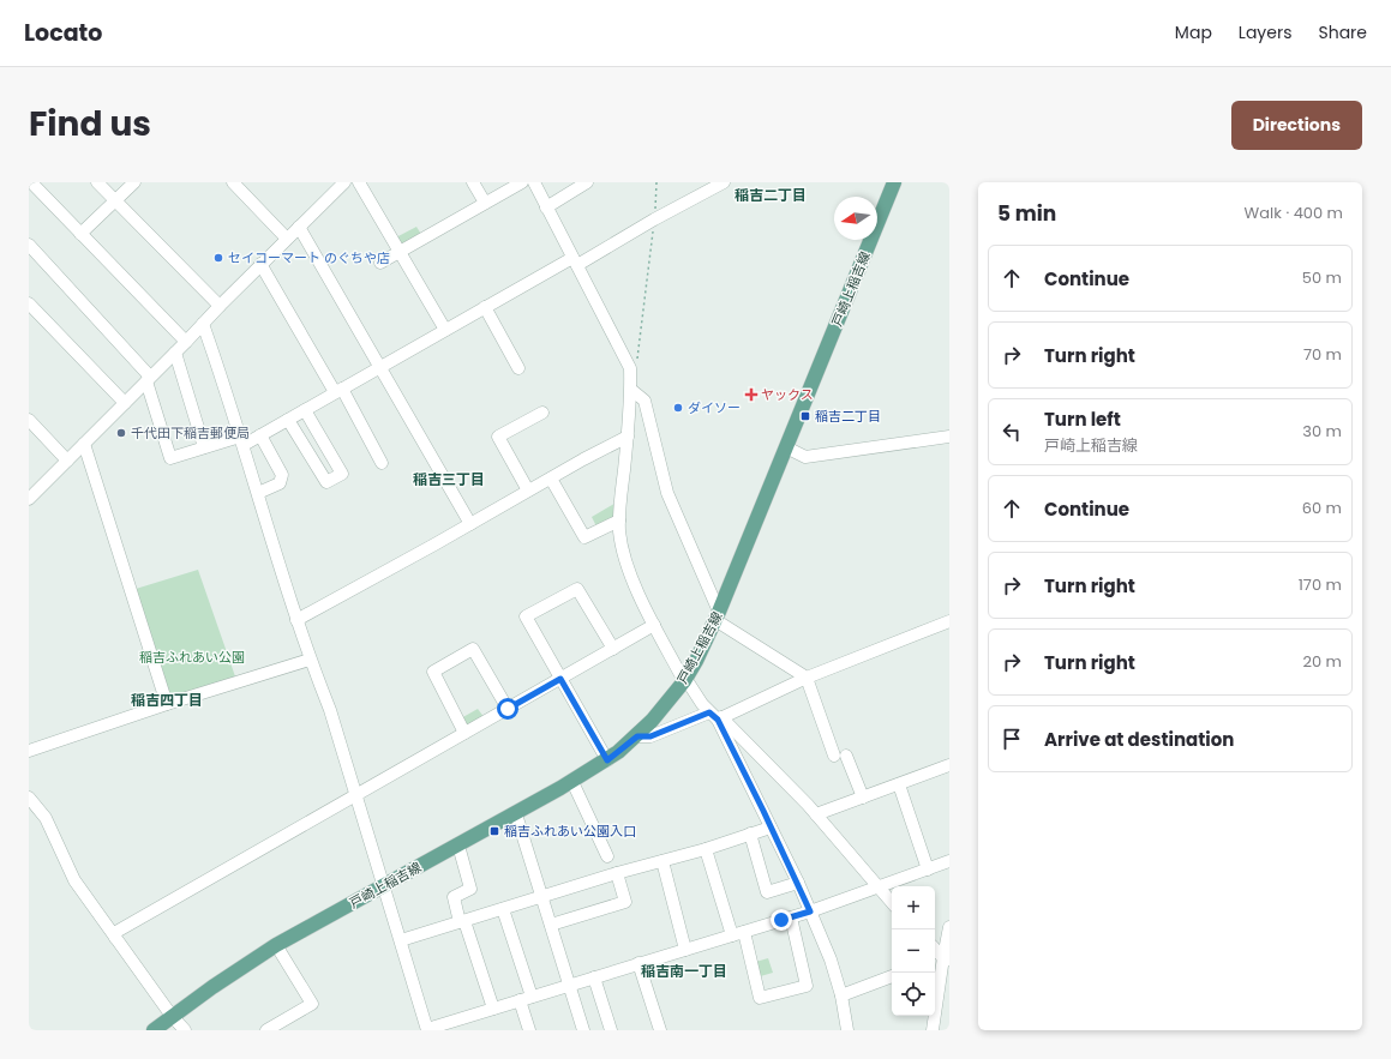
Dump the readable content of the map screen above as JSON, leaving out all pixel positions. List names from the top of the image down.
{
  "streets": {
    "main road": ["戸崎上稲吉線"]
  },
  "districts": [
    "稲吉二丁目",
    "稲吉三丁目",
    "稲吉四丁目",
    "稲吉南一丁目"
  ],
  "parks": ["稲吉ふれあい公園"],
  "places": {
    "other": ["セイコーマート のぐちや店", "ダイソー", "千代田下稲吉郵便局"],
    "health": ["ヤックス"],
    "transit": ["稲吉二丁目", "稲吉ふれあい公園入口"]
  },
  "north": "left",
  "page": {
    "header": "Locato",
    "nav": ["Map", "Layers", "Share"],
    "title": "Find us",
    "buttons": "Directions",
    "heading": ["5 min", "Walk · 400 m"],
    "list": [
      ["Continue", "50 m"],
      ["Turn right", "70 m"],
      ["Turn left", "戸崎上稲吉線", "30 m"],
      ["Continue", "60 m"],
      ["Turn right", "170 m"],
      ["Turn right", "20 m"],
      "Arrive at destination"
    ],
    "map_buttons": ["+", "−"]
  }
}
